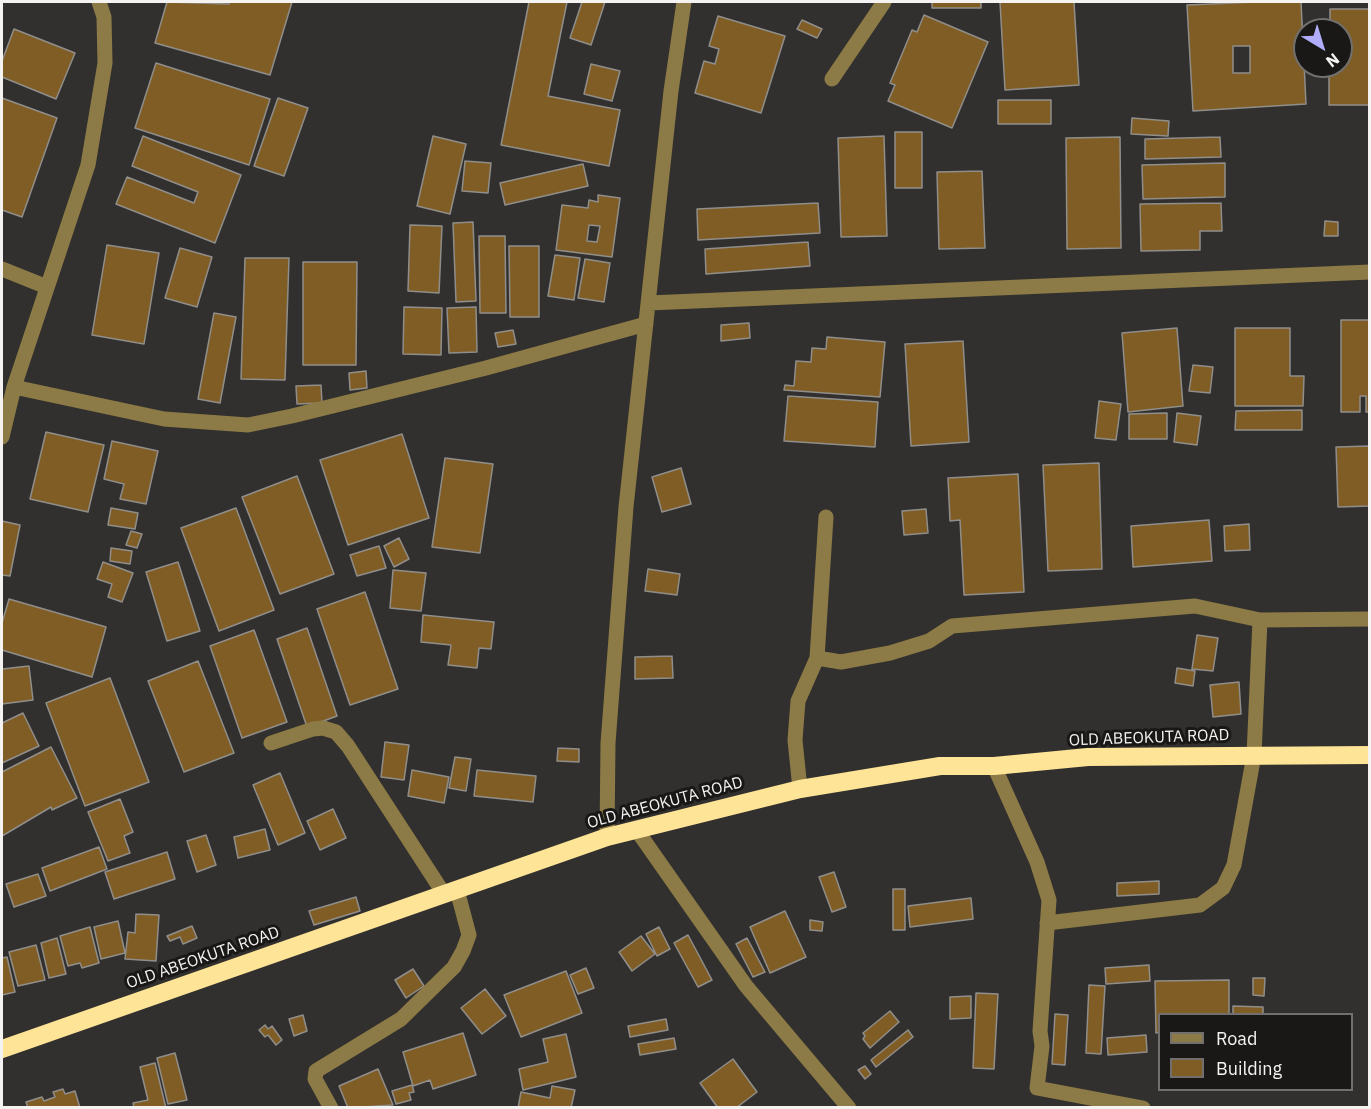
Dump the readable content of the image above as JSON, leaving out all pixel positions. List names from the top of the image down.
{
  "streets": {
    "highway": ["OLD ABEOKUTA ROAD"]
  },
  "legend": ["Road", "Building"],
  "north": "bottom right"
}
